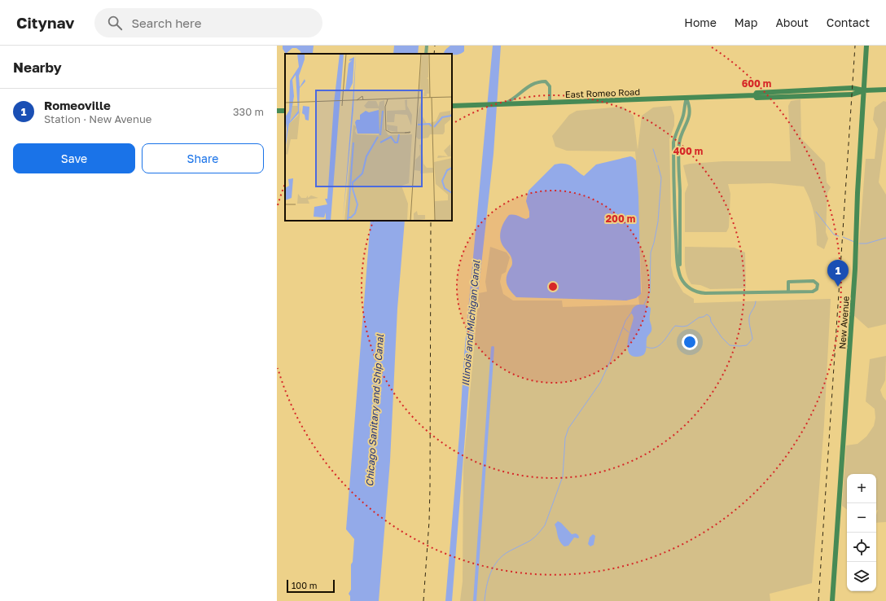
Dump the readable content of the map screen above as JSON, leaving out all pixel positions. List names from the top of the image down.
{
  "streets": {
    "main road": ["East Romeo Road", "New Avenue"]
  },
  "crossings": [
    ["East Romeo Road", "New Avenue"]
  ],
  "water": ["Illinois and Michigan Canal", "Chicago Sanitary and Ship Canal"],
  "scale_bar": "100 m",
  "page": {
    "header": "Citynav",
    "search": "Search here",
    "nav": [
      "Home",
      "Map",
      "About",
      "Contact"
    ],
    "heading": "Nearby",
    "list": [
      {
        "mark": "1",
        "name": "Romeoville",
        "note": "Station · New Avenue",
        "value": "330 m"
      }
    ],
    "buttons": ["Save", "Share"],
    "pins": "1",
    "map_buttons": ["+", "−"],
    "scale": "100 m"
  },
  "rings": ["600 m", "400 m", "200 m"]
}
